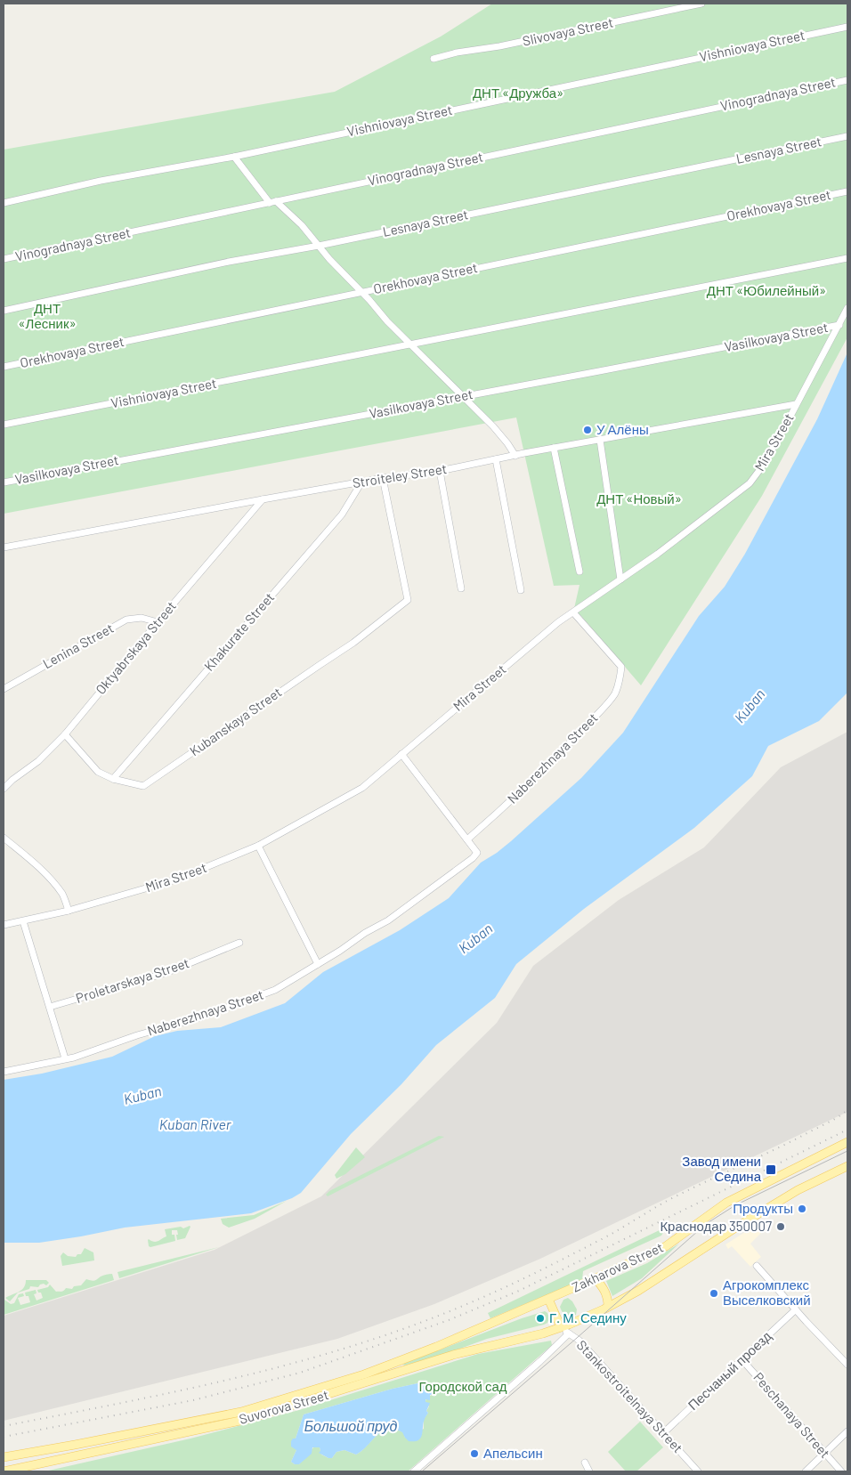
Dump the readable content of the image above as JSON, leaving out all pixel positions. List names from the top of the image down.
{
  "streets": {
    "main road": ["Zakharova Street", "Stankostroitelnaya Street", "Suvorova Street"],
    "street": [
      "Slivovaya Street",
      "Vishniovaya Street",
      "Vinogradnaya Street",
      "Lesnaya Street",
      "Orekhovaya Street",
      "Vasilkovaya Street",
      "Mira Street",
      "Stroiteley Street",
      "Khakurate Street",
      "Lenina Street",
      "Oktyabrskaya Street",
      "Kubanskaya Street",
      "Naberezhnaya Street",
      "Proletarskaya Street",
      "Песчаный проезд",
      "Peschanaya Street"
    ]
  },
  "crossings": [
    ["Vasilkovaya Street", "Mira Street"],
    ["Mira Street", "Stroiteley Street"],
    ["Mira Street", "Naberezhnaya Street"],
    ["Stroiteley Street", "Khakurate Street"],
    ["Stroiteley Street", "Oktyabrskaya Street"],
    ["Stroiteley Street", "Kubanskaya Street"],
    ["Khakurate Street", "Kubanskaya Street"],
    ["Lenina Street", "Oktyabrskaya Street"],
    ["Oktyabrskaya Street", "Kubanskaya Street"],
    ["Zakharova Street", "Stankostroitelnaya Street"],
    ["Zakharova Street", "Suvorova Street"],
    ["Песчаный проезд", "Stankostroitelnaya Street"],
    ["Песчаный проезд", "Peschanaya Street"],
    ["Stankostroitelnaya Street", "Suvorova Street"]
  ],
  "water": ["Kuban", "Kuban River", "Большой пруд"],
  "parks": [
    "ДНТ «Дружба»",
    "ДНТ «Юбилейный»",
    "ДНТ «Лесник»",
    "ДНТ «Новый»",
    "Городской сад"
  ],
  "places": {
    "other": [
      "У Алёны",
      "Продукты",
      "Краснодар 350007",
      "Агрокомплекс Выселковский",
      "Г. М. Седину",
      "Апельсин"
    ],
    "transit": ["Завод имени Седина"]
  }
}
